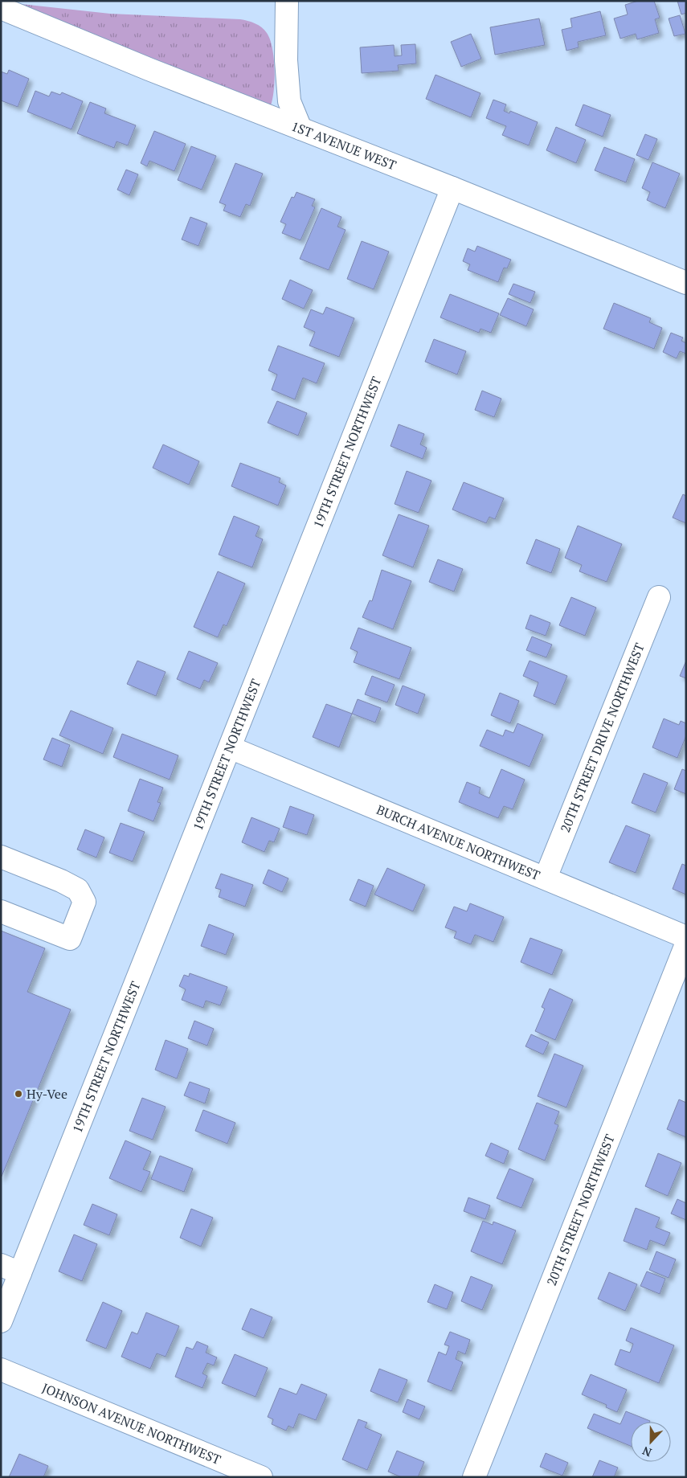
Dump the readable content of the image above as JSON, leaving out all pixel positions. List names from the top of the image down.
{
  "streets": {
    "street": [
      "1ST AVENUE WEST",
      "19TH STREET NORTHWEST",
      "20TH STREET DRIVE NORTHWEST",
      "BURCH AVENUE NORTHWEST",
      "20TH STREET NORTHWEST",
      "JOHNSON AVENUE NORTHWEST"
    ]
  },
  "crossings": [
    ["1ST AVENUE WEST", "19TH STREET NORTHWEST"],
    ["19TH STREET NORTHWEST", "BURCH AVENUE NORTHWEST"],
    ["20TH STREET DRIVE NORTHWEST", "BURCH AVENUE NORTHWEST"]
  ],
  "places": ["Hy-Vee"],
  "north": "bottom"
}
